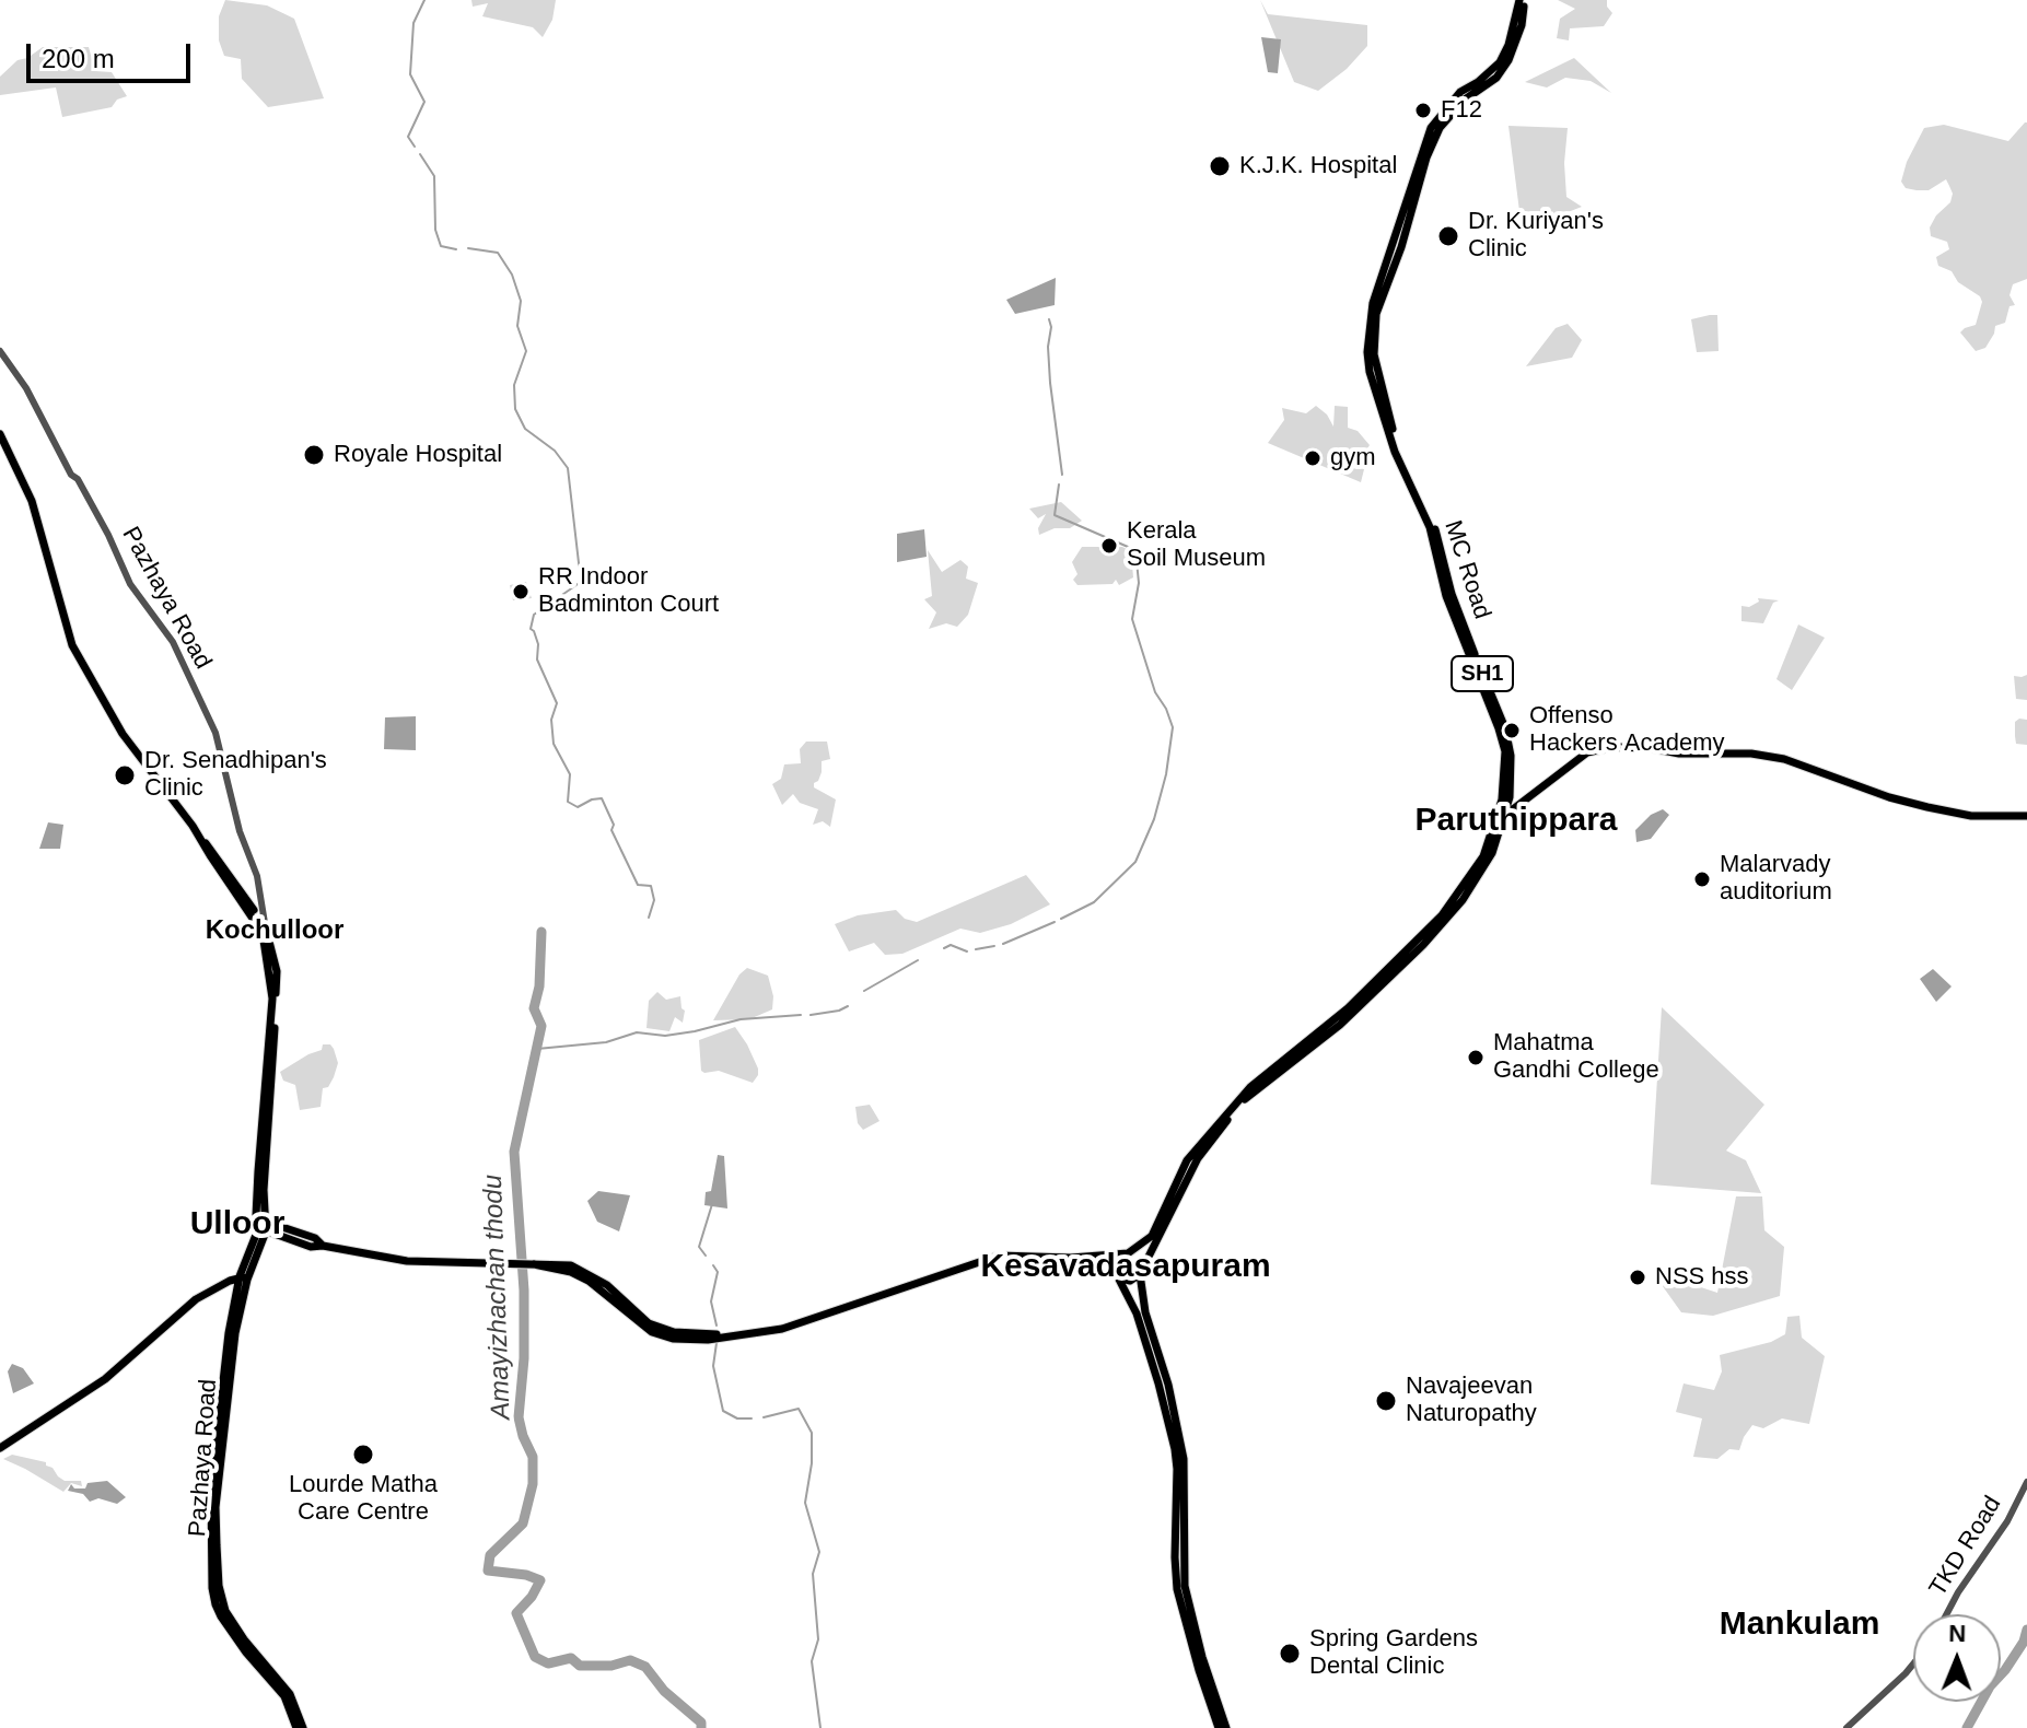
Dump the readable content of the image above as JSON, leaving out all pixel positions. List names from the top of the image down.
{
  "streets": {
    "main road": ["MC Road", "Pazhaya Road", "SH1"],
    "street": ["TKD Road"]
  },
  "districts": [
    "Paruthippara",
    "Kochulloor",
    "Ulloor",
    "Kesavadasapuram",
    "Mankulam"
  ],
  "water": ["Amayizhachan thodu"],
  "places": [
    "F12",
    "K.J.K. Hospital",
    "Dr. Kuriyan's Clinic",
    "Royale Hospital",
    "gym",
    "Kerala Soil Museum",
    "RR Indoor Badminton Court",
    "Offenso Hackers Academy",
    "Dr. Senadhipan's Clinic",
    "Malarvady auditorium",
    "Mahatma Gandhi College",
    "NSS hss",
    "Navajeevan Naturopathy",
    "Lourde Matha Care Centre",
    "Spring Gardens Dental Clinic"
  ],
  "scale_bar": "200 m",
  "north": "top"
}
